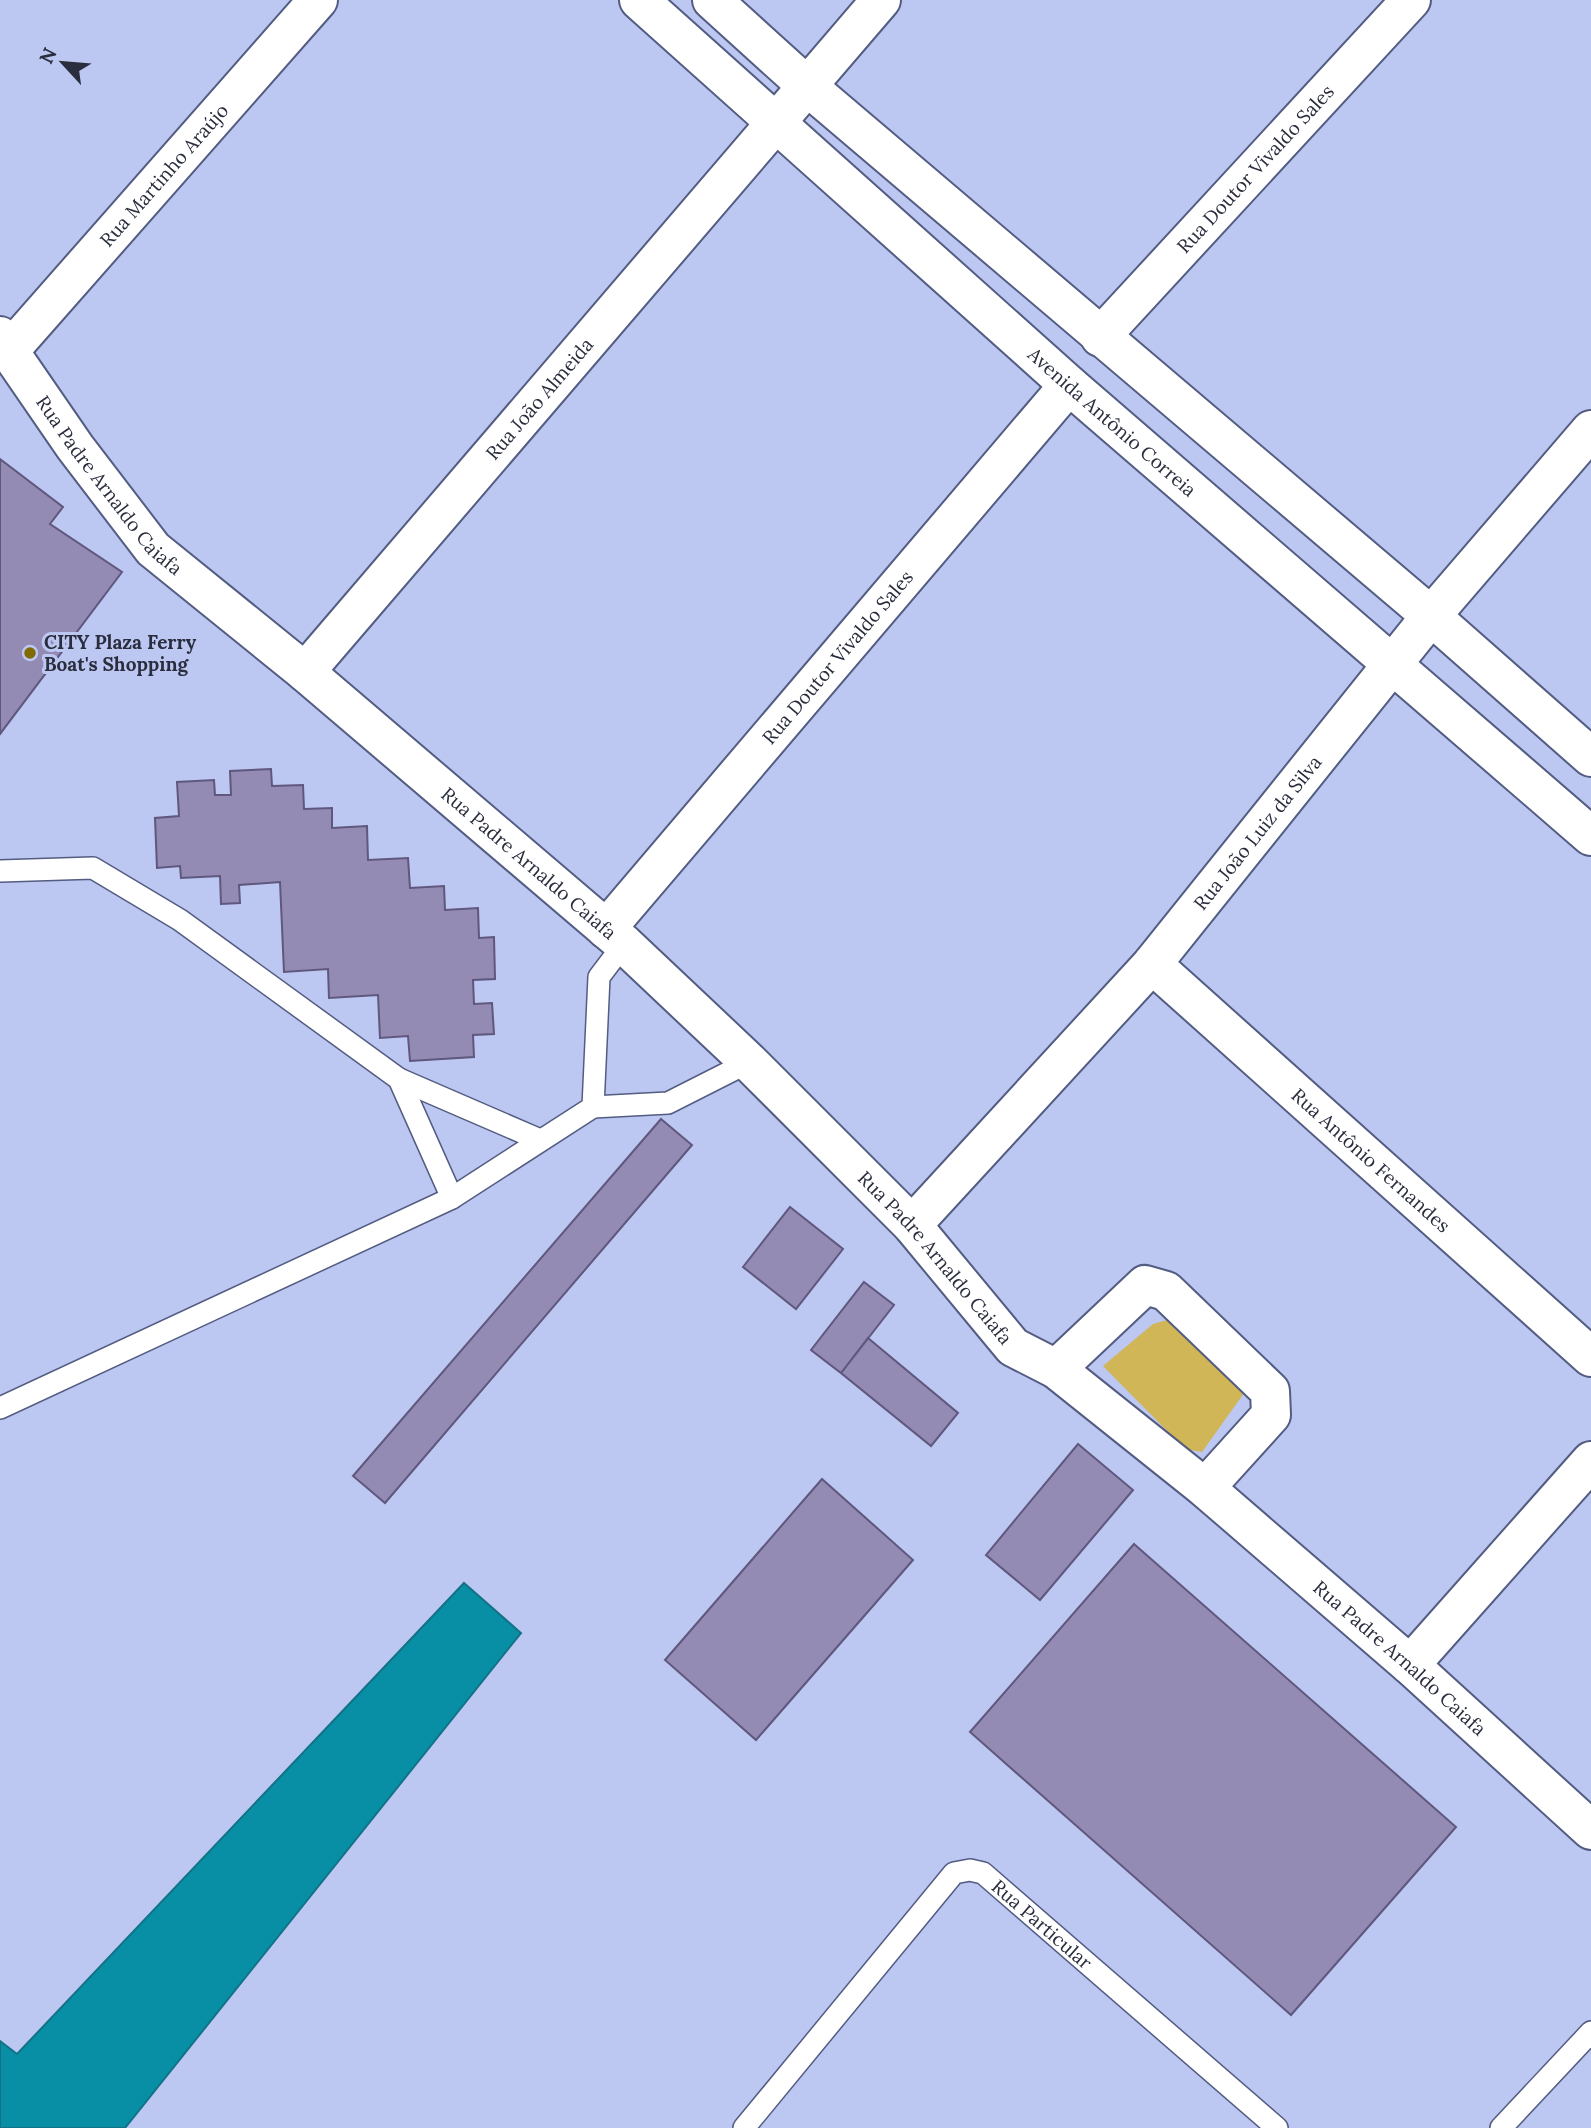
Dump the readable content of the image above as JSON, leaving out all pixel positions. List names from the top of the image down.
{
  "streets": {
    "street": [
      "Rua Doutor Vivaldo Sales",
      "Rua Martinho Araújo",
      "Rua João Almeida",
      "Avenida Antônio Correia",
      "Rua Padre Arnaldo Caiafa",
      "Rua João Luiz da Silva",
      "Rua Antônio Fernandes"
    ],
    "lane": ["Rua Particular"]
  },
  "crossings": [
    ["Rua Doutor Vivaldo Sales", "Avenida Antônio Correia"],
    ["Rua Doutor Vivaldo Sales", "Rua Padre Arnaldo Caiafa"],
    ["Rua Martinho Araújo", "Rua Padre Arnaldo Caiafa"],
    ["Rua João Almeida", "Avenida Antônio Correia"],
    ["Rua João Almeida", "Rua Padre Arnaldo Caiafa"],
    ["Avenida Antônio Correia", "Rua João Luiz da Silva"],
    ["Rua Padre Arnaldo Caiafa", "Rua João Luiz da Silva"],
    ["Rua João Luiz da Silva", "Rua Antônio Fernandes"]
  ],
  "places": ["CITY Plaza Ferry Boat's Shopping"],
  "north": "top left"
}
